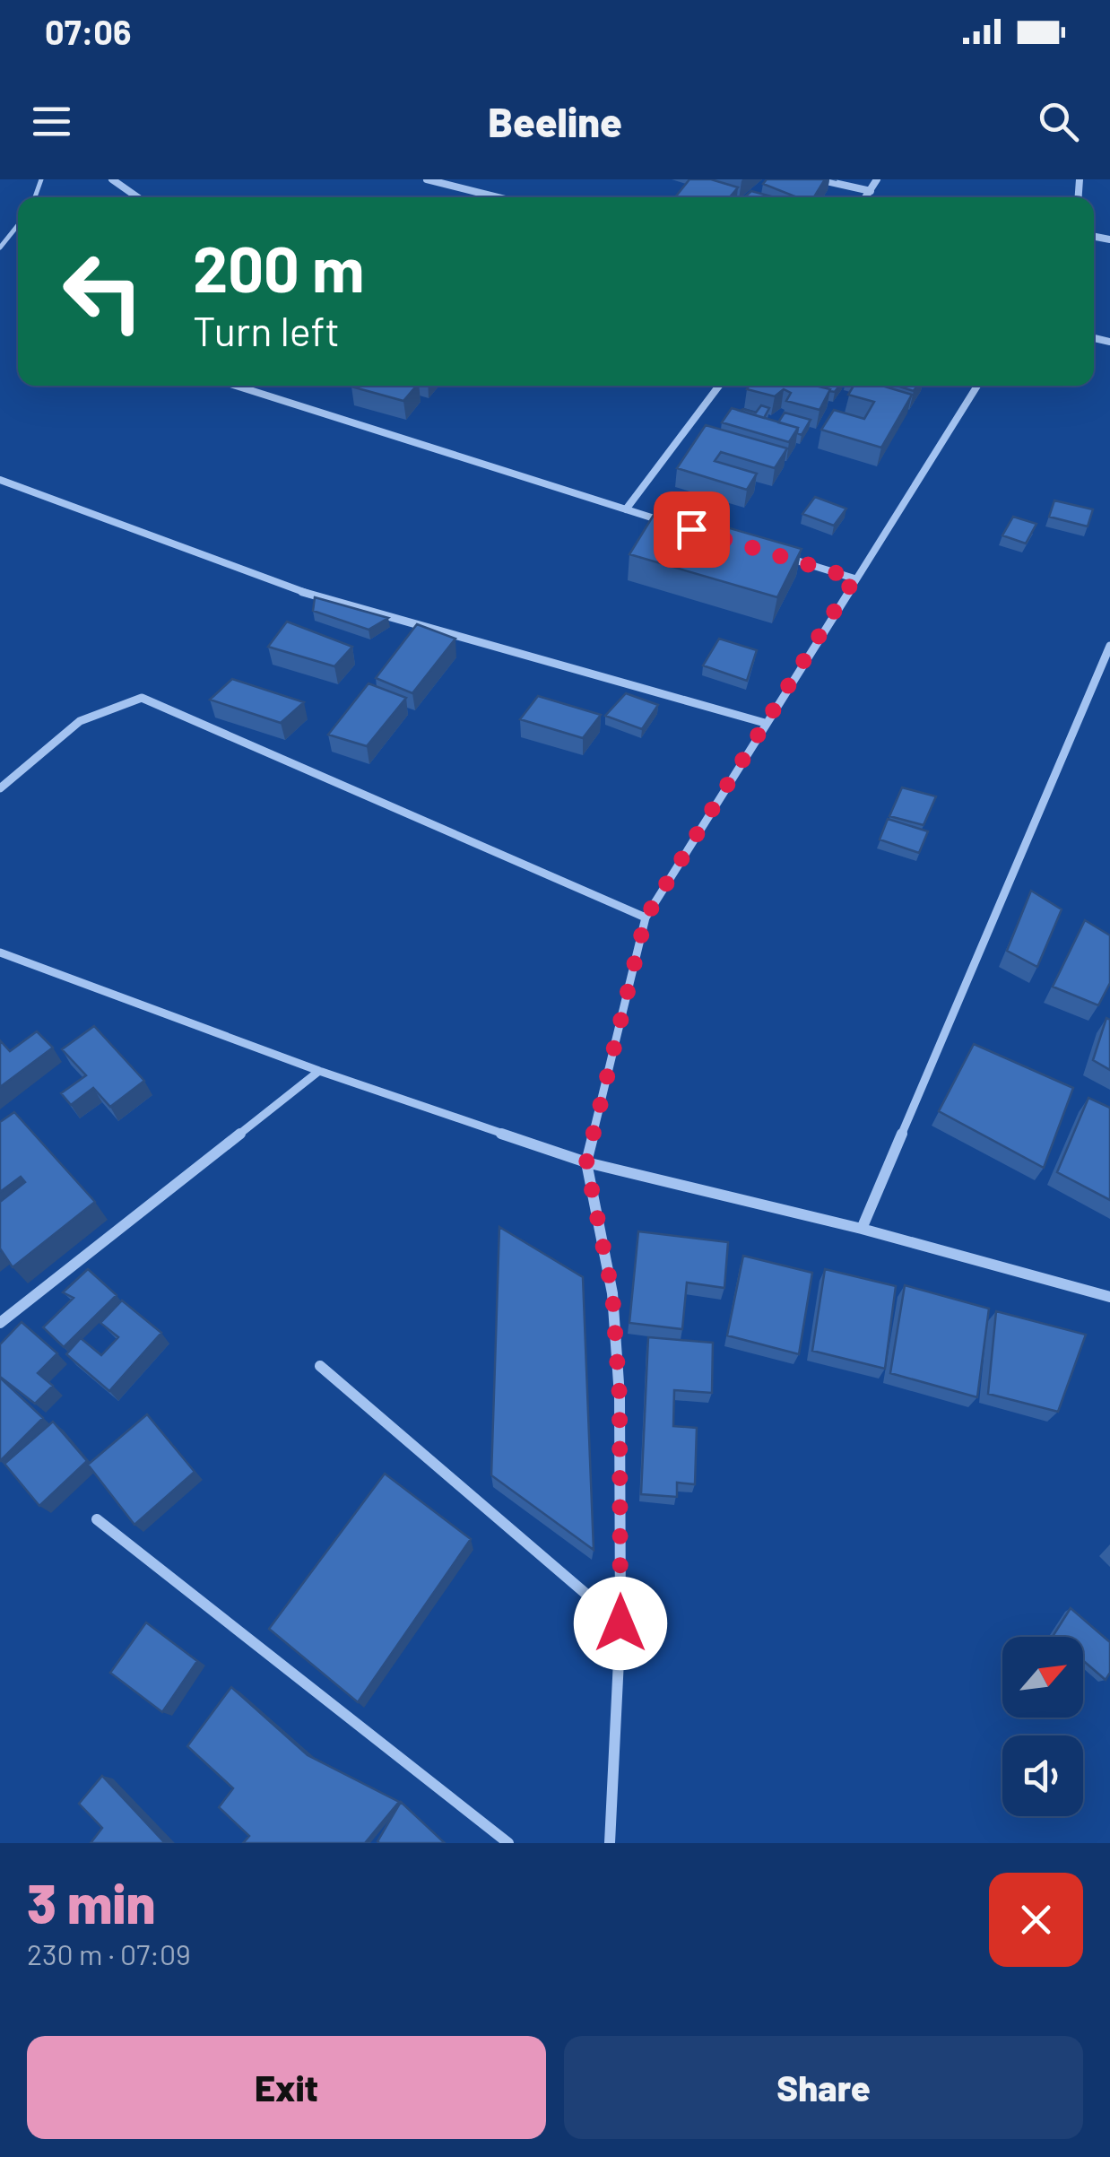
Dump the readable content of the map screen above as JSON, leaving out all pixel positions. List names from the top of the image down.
{
  "north": "top right",
  "page": {
    "status": "07:06",
    "header": "Beeline",
    "turn": ["200 m", "Turn left"],
    "heading": ["3 min", "230 m · 07:09"],
    "buttons": ["Exit", "Share"]
  }
}
